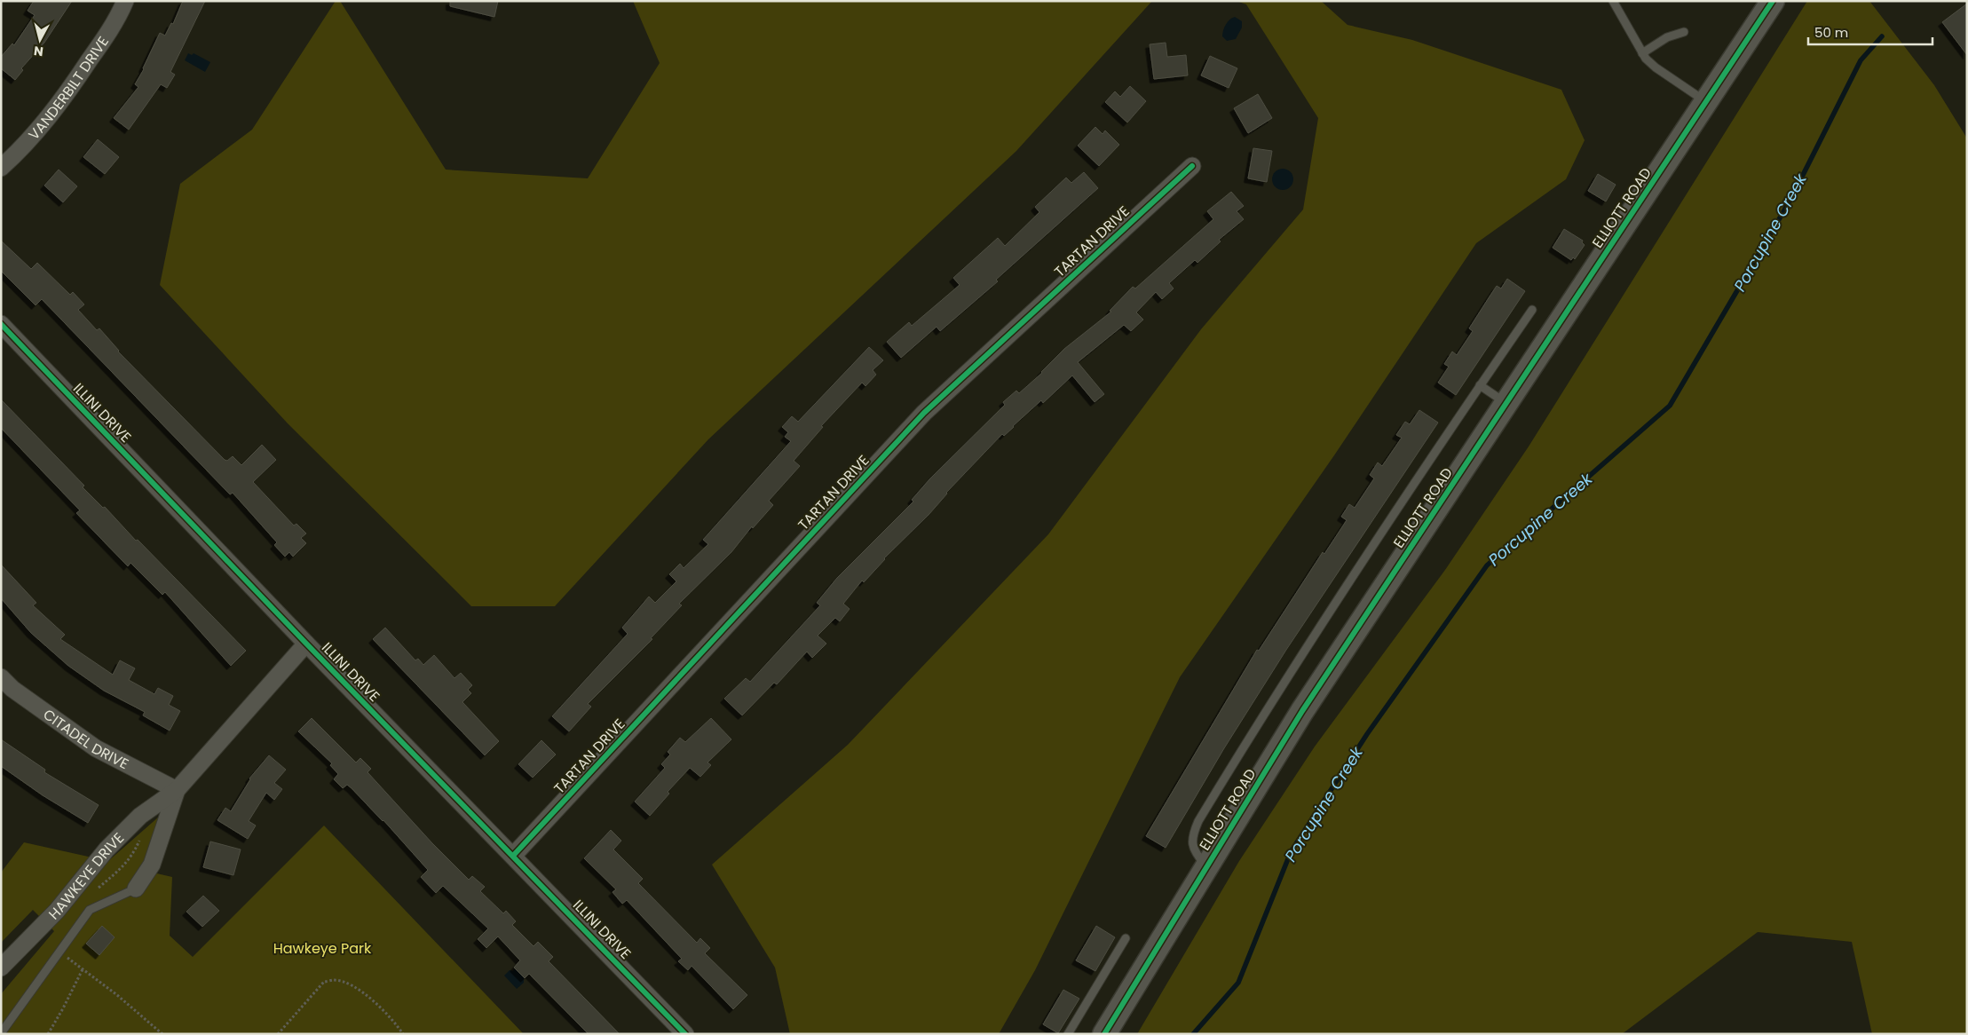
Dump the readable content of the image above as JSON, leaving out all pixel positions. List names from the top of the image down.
{
  "streets": {
    "street": [
      "VANDERBILT DRIVE",
      "ELLIOTT ROAD",
      "TARTAN DRIVE",
      "ILLINI DRIVE",
      "CITADEL DRIVE",
      "HAWKEYE DRIVE"
    ]
  },
  "crossings": [
    ["TARTAN DRIVE", "ILLINI DRIVE"],
    ["ILLINI DRIVE", "HAWKEYE DRIVE"],
    ["CITADEL DRIVE", "HAWKEYE DRIVE"]
  ],
  "water": ["Porcupine Creek"],
  "parks": ["Hawkeye Park"],
  "scale_bar": "50 m",
  "north": "bottom"
}
